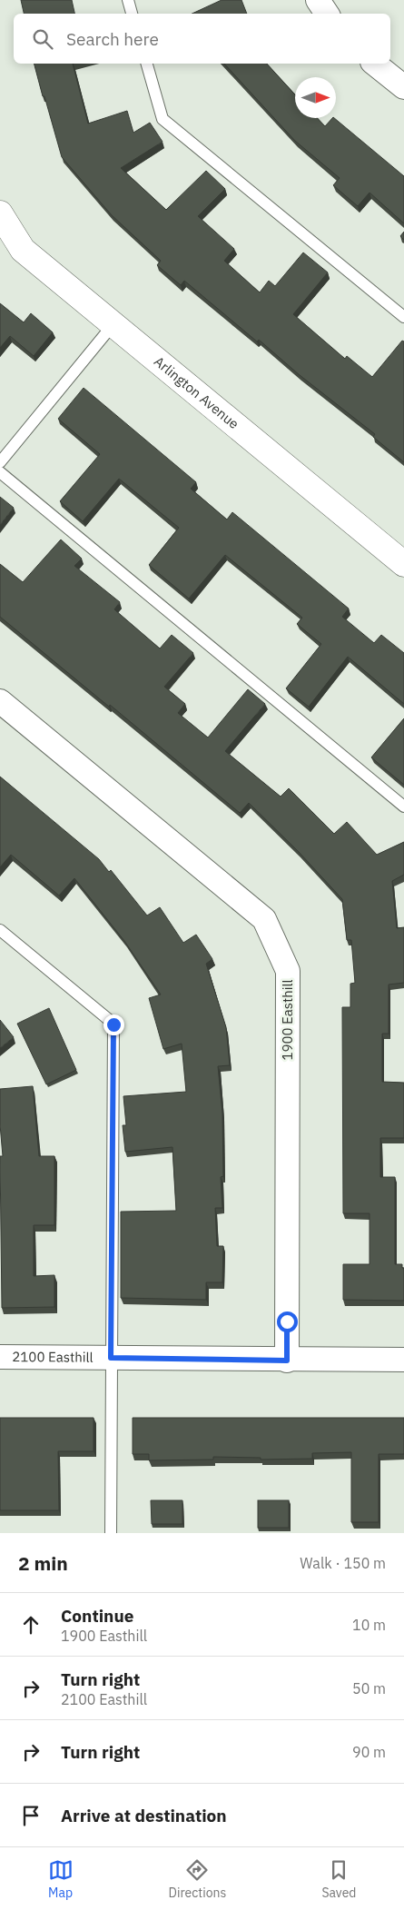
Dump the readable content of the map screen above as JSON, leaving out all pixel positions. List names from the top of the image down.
{
  "streets": {
    "street": ["Arlington Avenue", "1900 Easthill", "2100 Easthill"]
  },
  "crossings": [
    ["1900 Easthill", "2100 Easthill"]
  ],
  "north": "right",
  "page": {
    "search": "Search here",
    "heading": ["2 min", "Walk · 150 m"],
    "list": [
      ["Continue", "1900 Easthill", "10 m"],
      ["Turn right", "2100 Easthill", "50 m"],
      ["Turn right", "90 m"],
      "Arrive at destination"
    ],
    "nav": ["Map", "Directions", "Saved"]
  }
}
